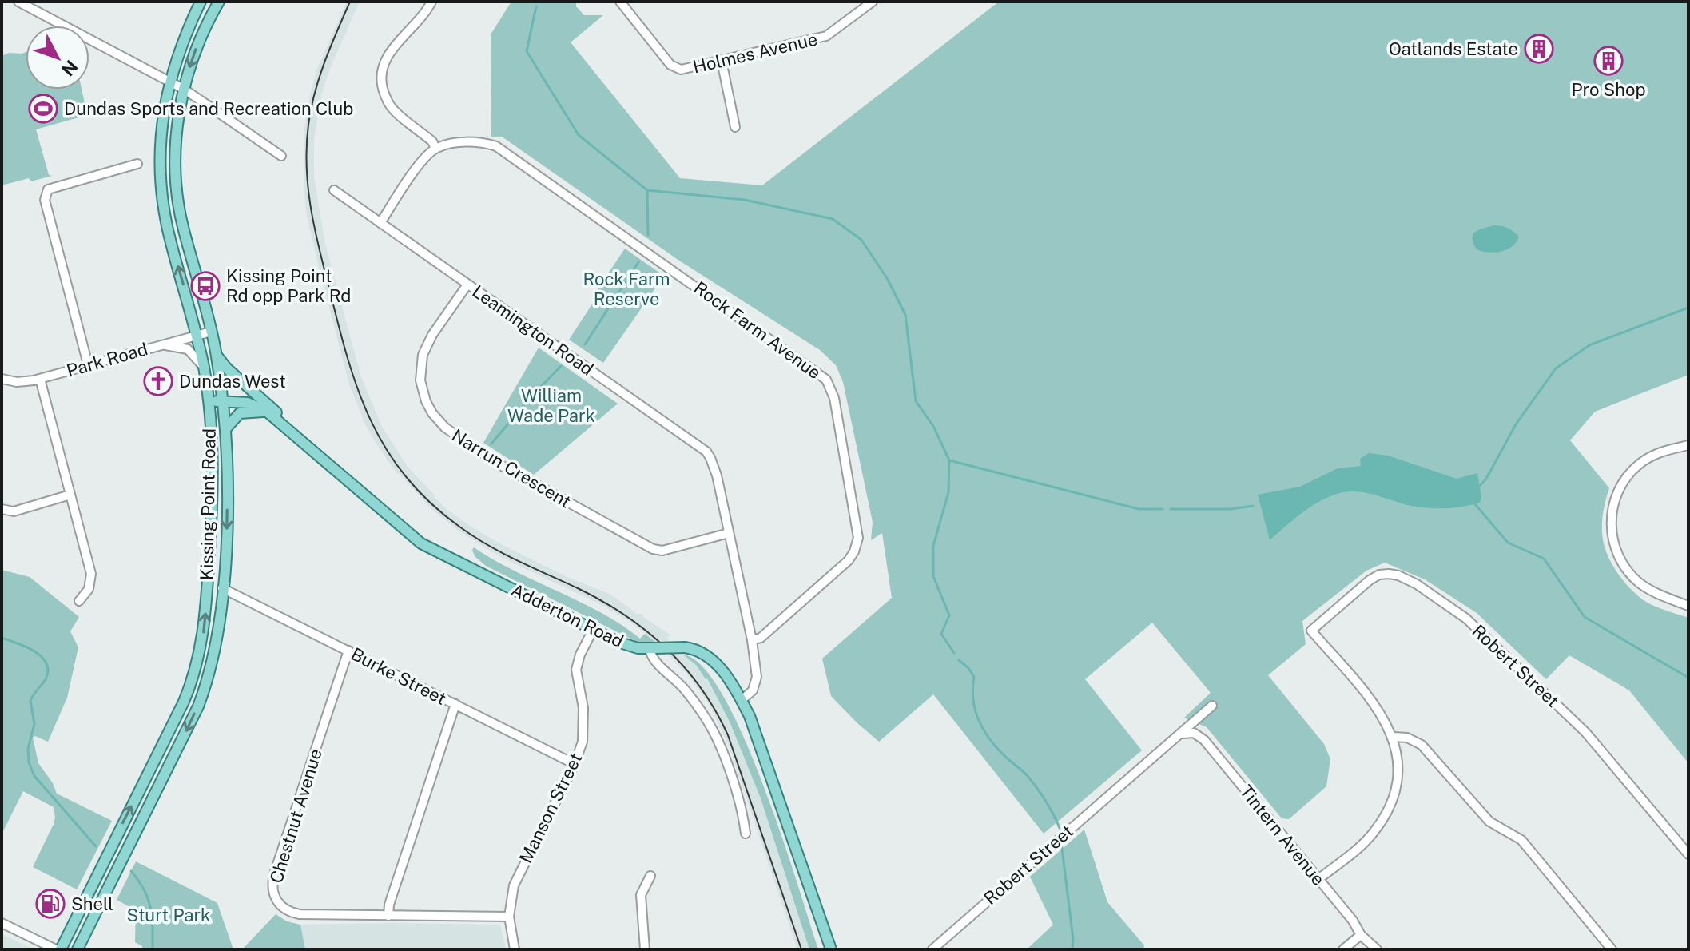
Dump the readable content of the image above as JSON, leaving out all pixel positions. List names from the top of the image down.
{
  "streets": {
    "main road": ["Kissing Point Road", "Adderton Road"],
    "street": [
      "Holmes Avenue",
      "Leamington Road",
      "Rock Farm Avenue",
      "Park Road",
      "Narrun Crescent",
      "Robert Street",
      "Burke Street",
      "Manson Street",
      "Chestnut Avenue",
      "Tintern Avenue"
    ]
  },
  "crossings": [
    ["Leamington Road", "Rock Farm Avenue"],
    ["Leamington Road", "Narrun Crescent"],
    ["Leamington Road", "Adderton Road"],
    ["Park Road", "Kissing Point Road"],
    ["Kissing Point Road", "Adderton Road"],
    ["Kissing Point Road", "Burke Street"],
    ["Adderton Road", "Manson Street"],
    ["Robert Street", "Tintern Avenue"],
    ["Burke Street", "Manson Street"],
    ["Burke Street", "Chestnut Avenue"],
    ["Manson Street", "Chestnut Avenue"]
  ],
  "parks": ["Rock Farm Reserve", "William Wade Park", "Sturt Park"],
  "places": {
    "building": ["Oatlands Estate", "Pro Shop"],
    "sports": ["Dundas Sports and Recreation Club"],
    "bus stop": ["Kissing Point Rd opp Park Rd"],
    "church": ["Dundas West"],
    "fuel station": ["Shell"]
  },
  "north": "bottom right"
}
